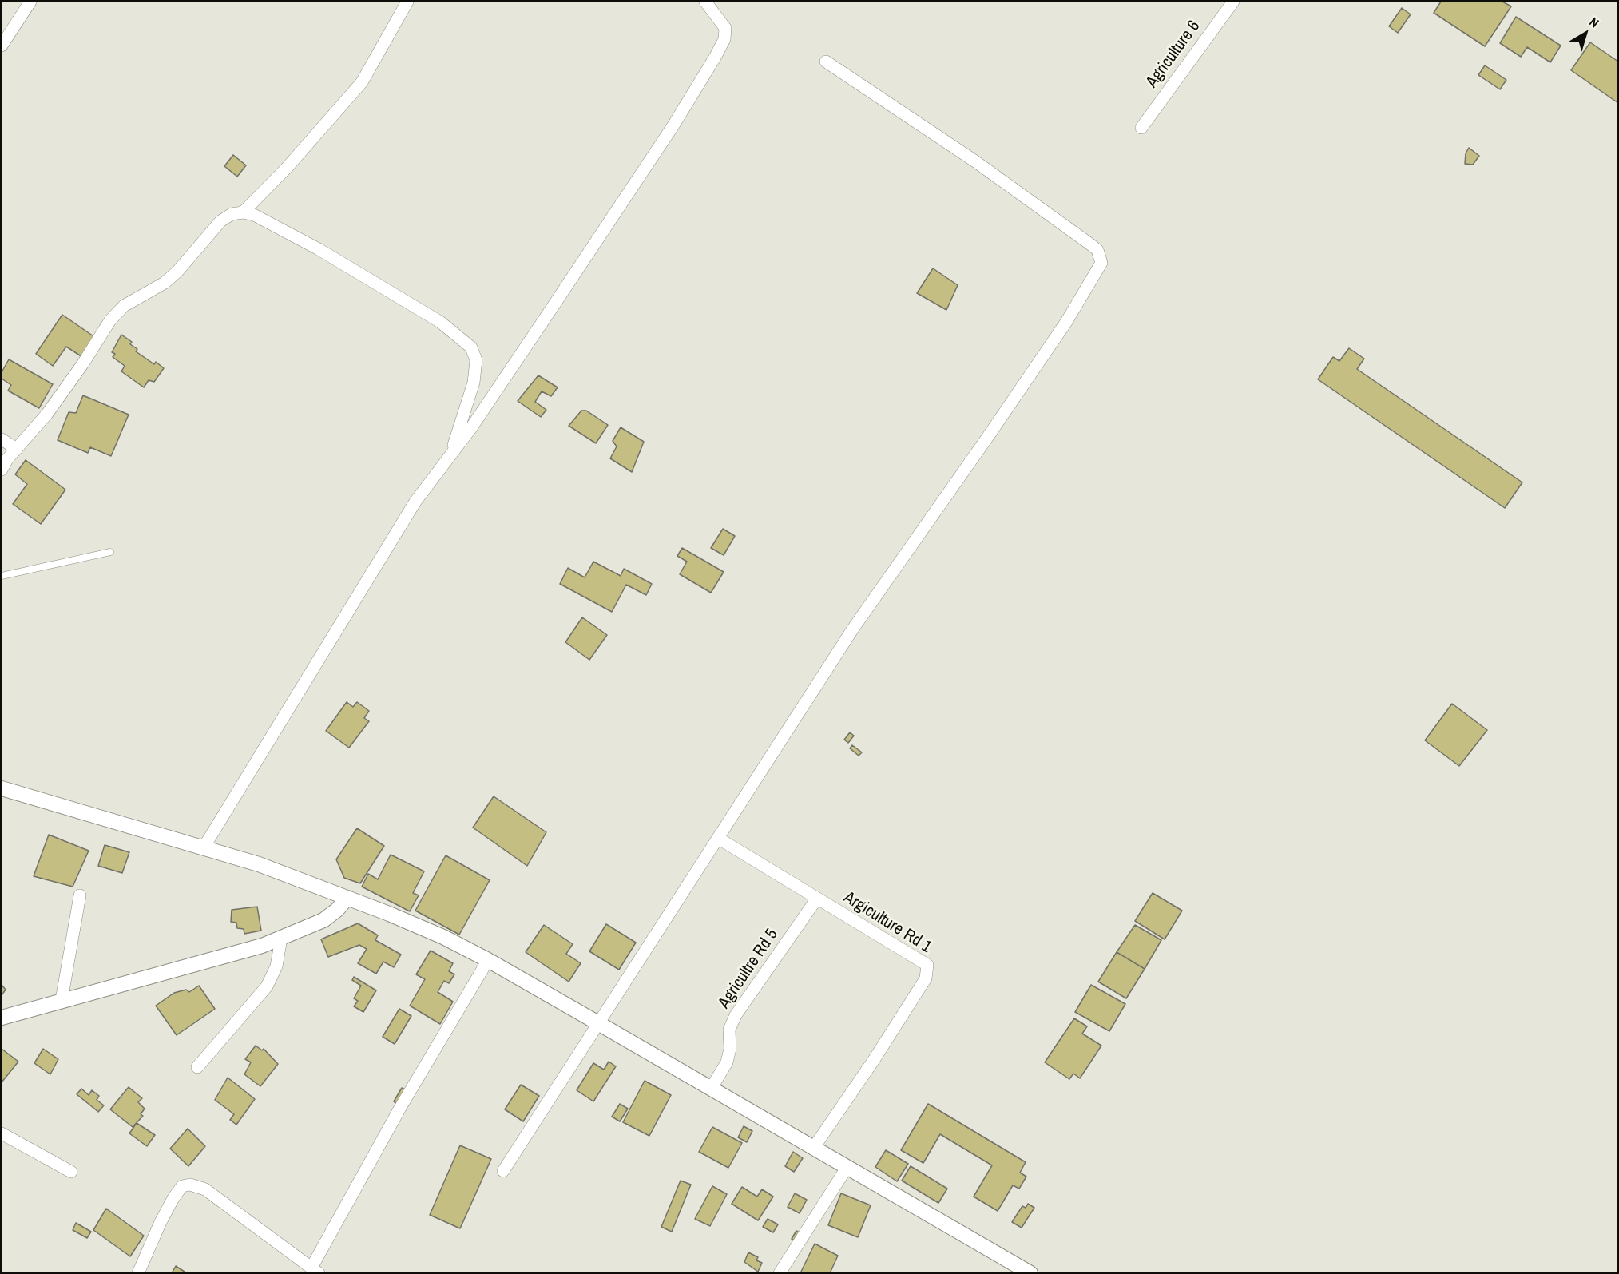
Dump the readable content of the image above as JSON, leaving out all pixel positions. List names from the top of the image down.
{
  "streets": {
    "street": ["Agriculture 6", "Argiculture Rd 1", "Agricultre Rd 5"]
  },
  "crossings": [
    ["Argiculture Rd 1", "Agricultre Rd 5"]
  ],
  "north": "top right"
}
